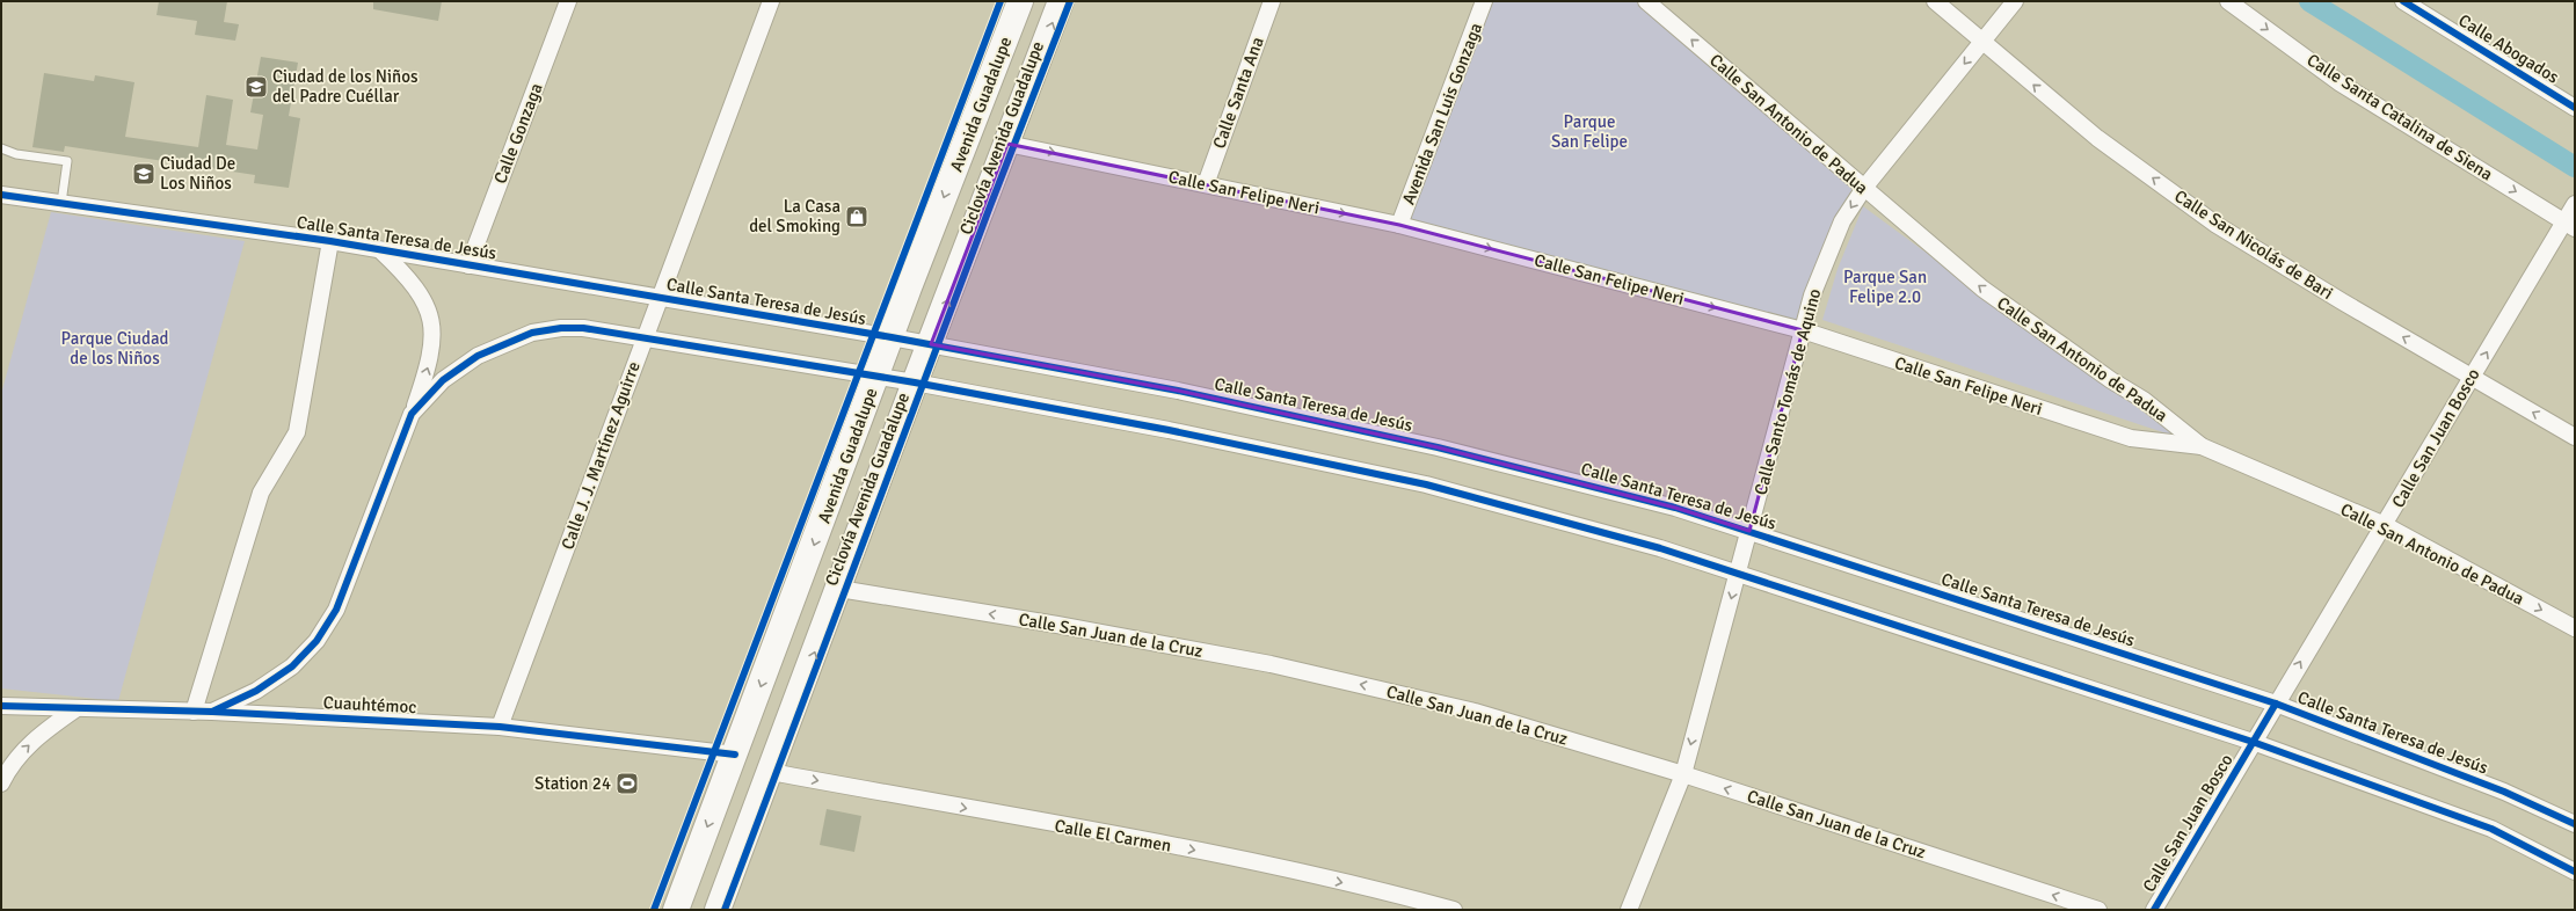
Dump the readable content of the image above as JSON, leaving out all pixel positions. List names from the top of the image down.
{
  "streets": {
    "main road": ["Avenida Guadalupe"],
    "street": [
      "Calle Abogados",
      "Calle Santa Ana",
      "Avenida San Luis Gonzaga",
      "Calle Santa Catalina de Siena",
      "Calle San Antonio de Padua",
      "Calle Gonzaga",
      "Calle San Felipe Neri",
      "Calle Santa Teresa de Jesús",
      "Calle San Nicolás de Bari",
      "Calle Santo Tomás de Aquino",
      "Calle San Juan Bosco",
      "Calle J. J. Martínez Aguirre",
      "Calle San Juan de la Cruz",
      "Cuauhtémoc",
      "Calle El Carmen"
    ],
    "cycle path": ["Ciclovía Avenida Guadalupe"]
  },
  "crossings": [
    ["Calle Santa Ana", "Calle San Felipe Neri"],
    ["Avenida Guadalupe", "Calle Santa Teresa de Jesús"],
    ["Avenida Guadalupe", "Cuauhtémoc"],
    ["Avenida San Luis Gonzaga", "Calle San Felipe Neri"],
    ["Calle Santa Catalina de Siena", "Calle San Juan Bosco"],
    ["Calle San Antonio de Padua", "Calle San Felipe Neri"],
    ["Calle San Antonio de Padua", "Calle Santo Tomás de Aquino"],
    ["Calle San Antonio de Padua", "Calle San Juan Bosco"],
    ["Calle Gonzaga", "Calle Santa Teresa de Jesús"],
    ["Calle San Felipe Neri", "Calle Santo Tomás de Aquino"],
    ["Calle Santa Teresa de Jesús", "Calle Santo Tomás de Aquino"],
    ["Calle Santa Teresa de Jesús", "Calle San Juan Bosco"],
    ["Calle Santa Teresa de Jesús", "Calle J. J. Martínez Aguirre"],
    ["Calle San Nicolás de Bari", "Calle Santo Tomás de Aquino"],
    ["Calle San Nicolás de Bari", "Calle San Juan Bosco"],
    ["Calle Santo Tomás de Aquino", "Calle San Juan de la Cruz"],
    ["Calle J. J. Martínez Aguirre", "Cuauhtémoc"]
  ],
  "one_way": [
    "Calle Santa Catalina de Siena",
    "Calle San Felipe Neri",
    "Calle San Nicolás de Bari",
    "Calle Santo Tomás de Aquino",
    "Calle San Juan Bosco",
    "Calle San Juan de la Cruz",
    "Calle El Carmen"
  ],
  "parks": ["Parque San Felipe", "Parque San Felipe 2.0", "Parque Ciudad de los Niños"],
  "places": {
    "school or university": ["Ciudad de los Niños del Padre Cuéllar", "Ciudad De Los Niños"],
    "shop": ["La Casa del Smoking"],
    "sports": ["Station 24"]
  }
}
